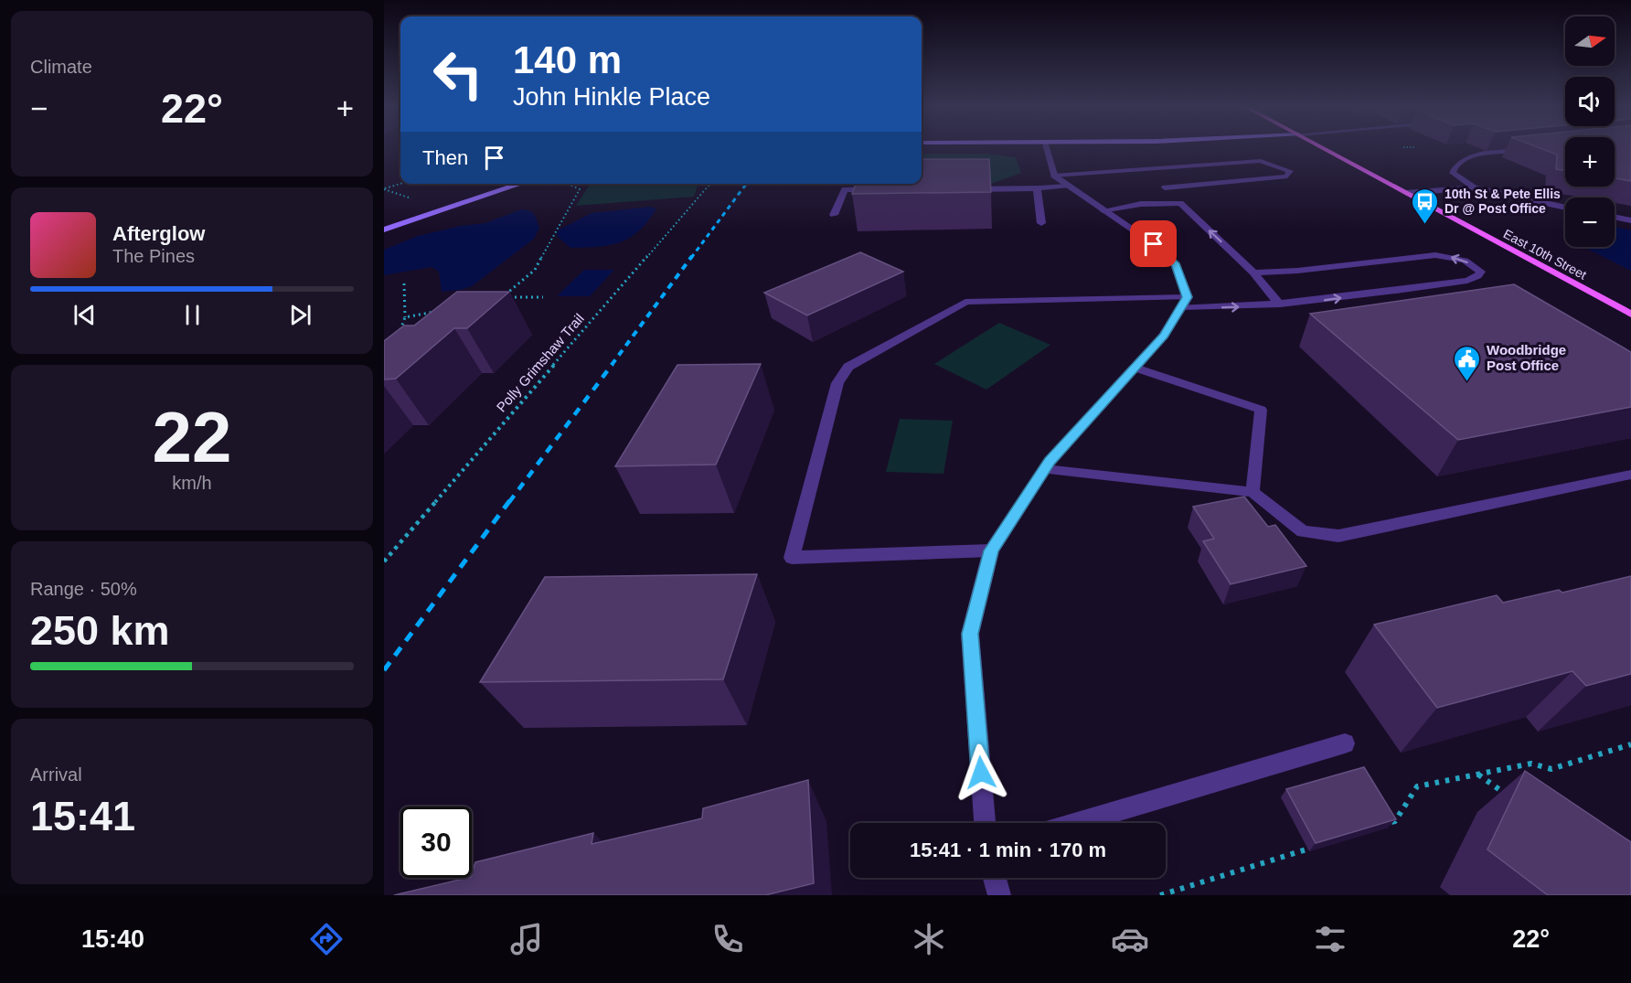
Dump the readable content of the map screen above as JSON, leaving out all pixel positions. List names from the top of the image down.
{
  "streets": {
    "main road": ["East 10th Street"],
    "path": ["Polly Grimshaw Trail"]
  },
  "places": {
    "bus stop": ["10th St & Pete Ellis Dr @ Post Office"],
    "public building": ["Woodbridge Post Office"]
  },
  "north": "right",
  "page": {
    "tile": [
      "Climate",
      ["22", "km/h"],
      ["Range · 50%", "250 km"],
      ["Arrival", "15:41"]
    ],
    "map_buttons": ["+", "−"],
    "turn": ["140 m", "John Hinkle Place"],
    "heat": ["−", "22°", "+"],
    "then": "Then",
    "song": ["Afterglow", "The Pines"],
    "limit": "30",
    "trip": "15:41 · 1 min · 170 m",
    "tabs": ["15:40", "22°"]
  }
}
